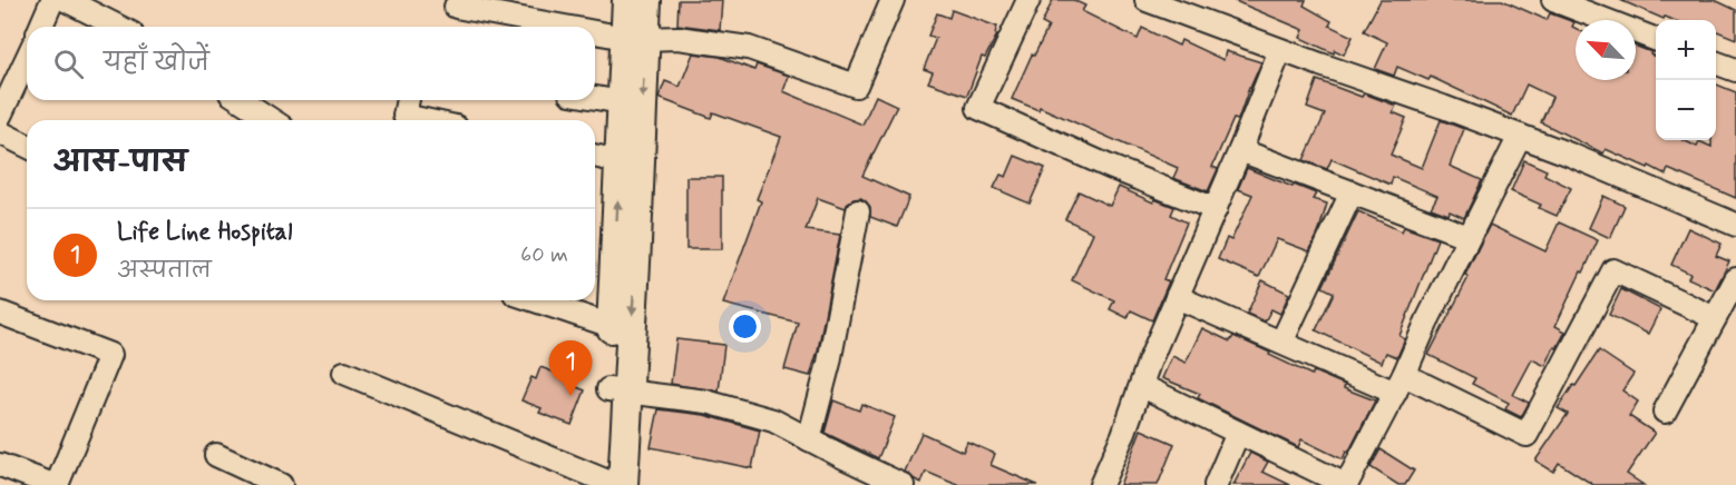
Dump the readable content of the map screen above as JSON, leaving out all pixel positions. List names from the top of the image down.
{
  "north": "top left",
  "page": {
    "map_buttons": ["+", "−"],
    "search": "यहाँ खोजें",
    "heading": "आस-पास",
    "list": [
      {
        "mark": "1",
        "name": "Life Line Hospital",
        "note": "अस्पताल",
        "value": "60 m"
      }
    ],
    "pins": "1"
  }
}
